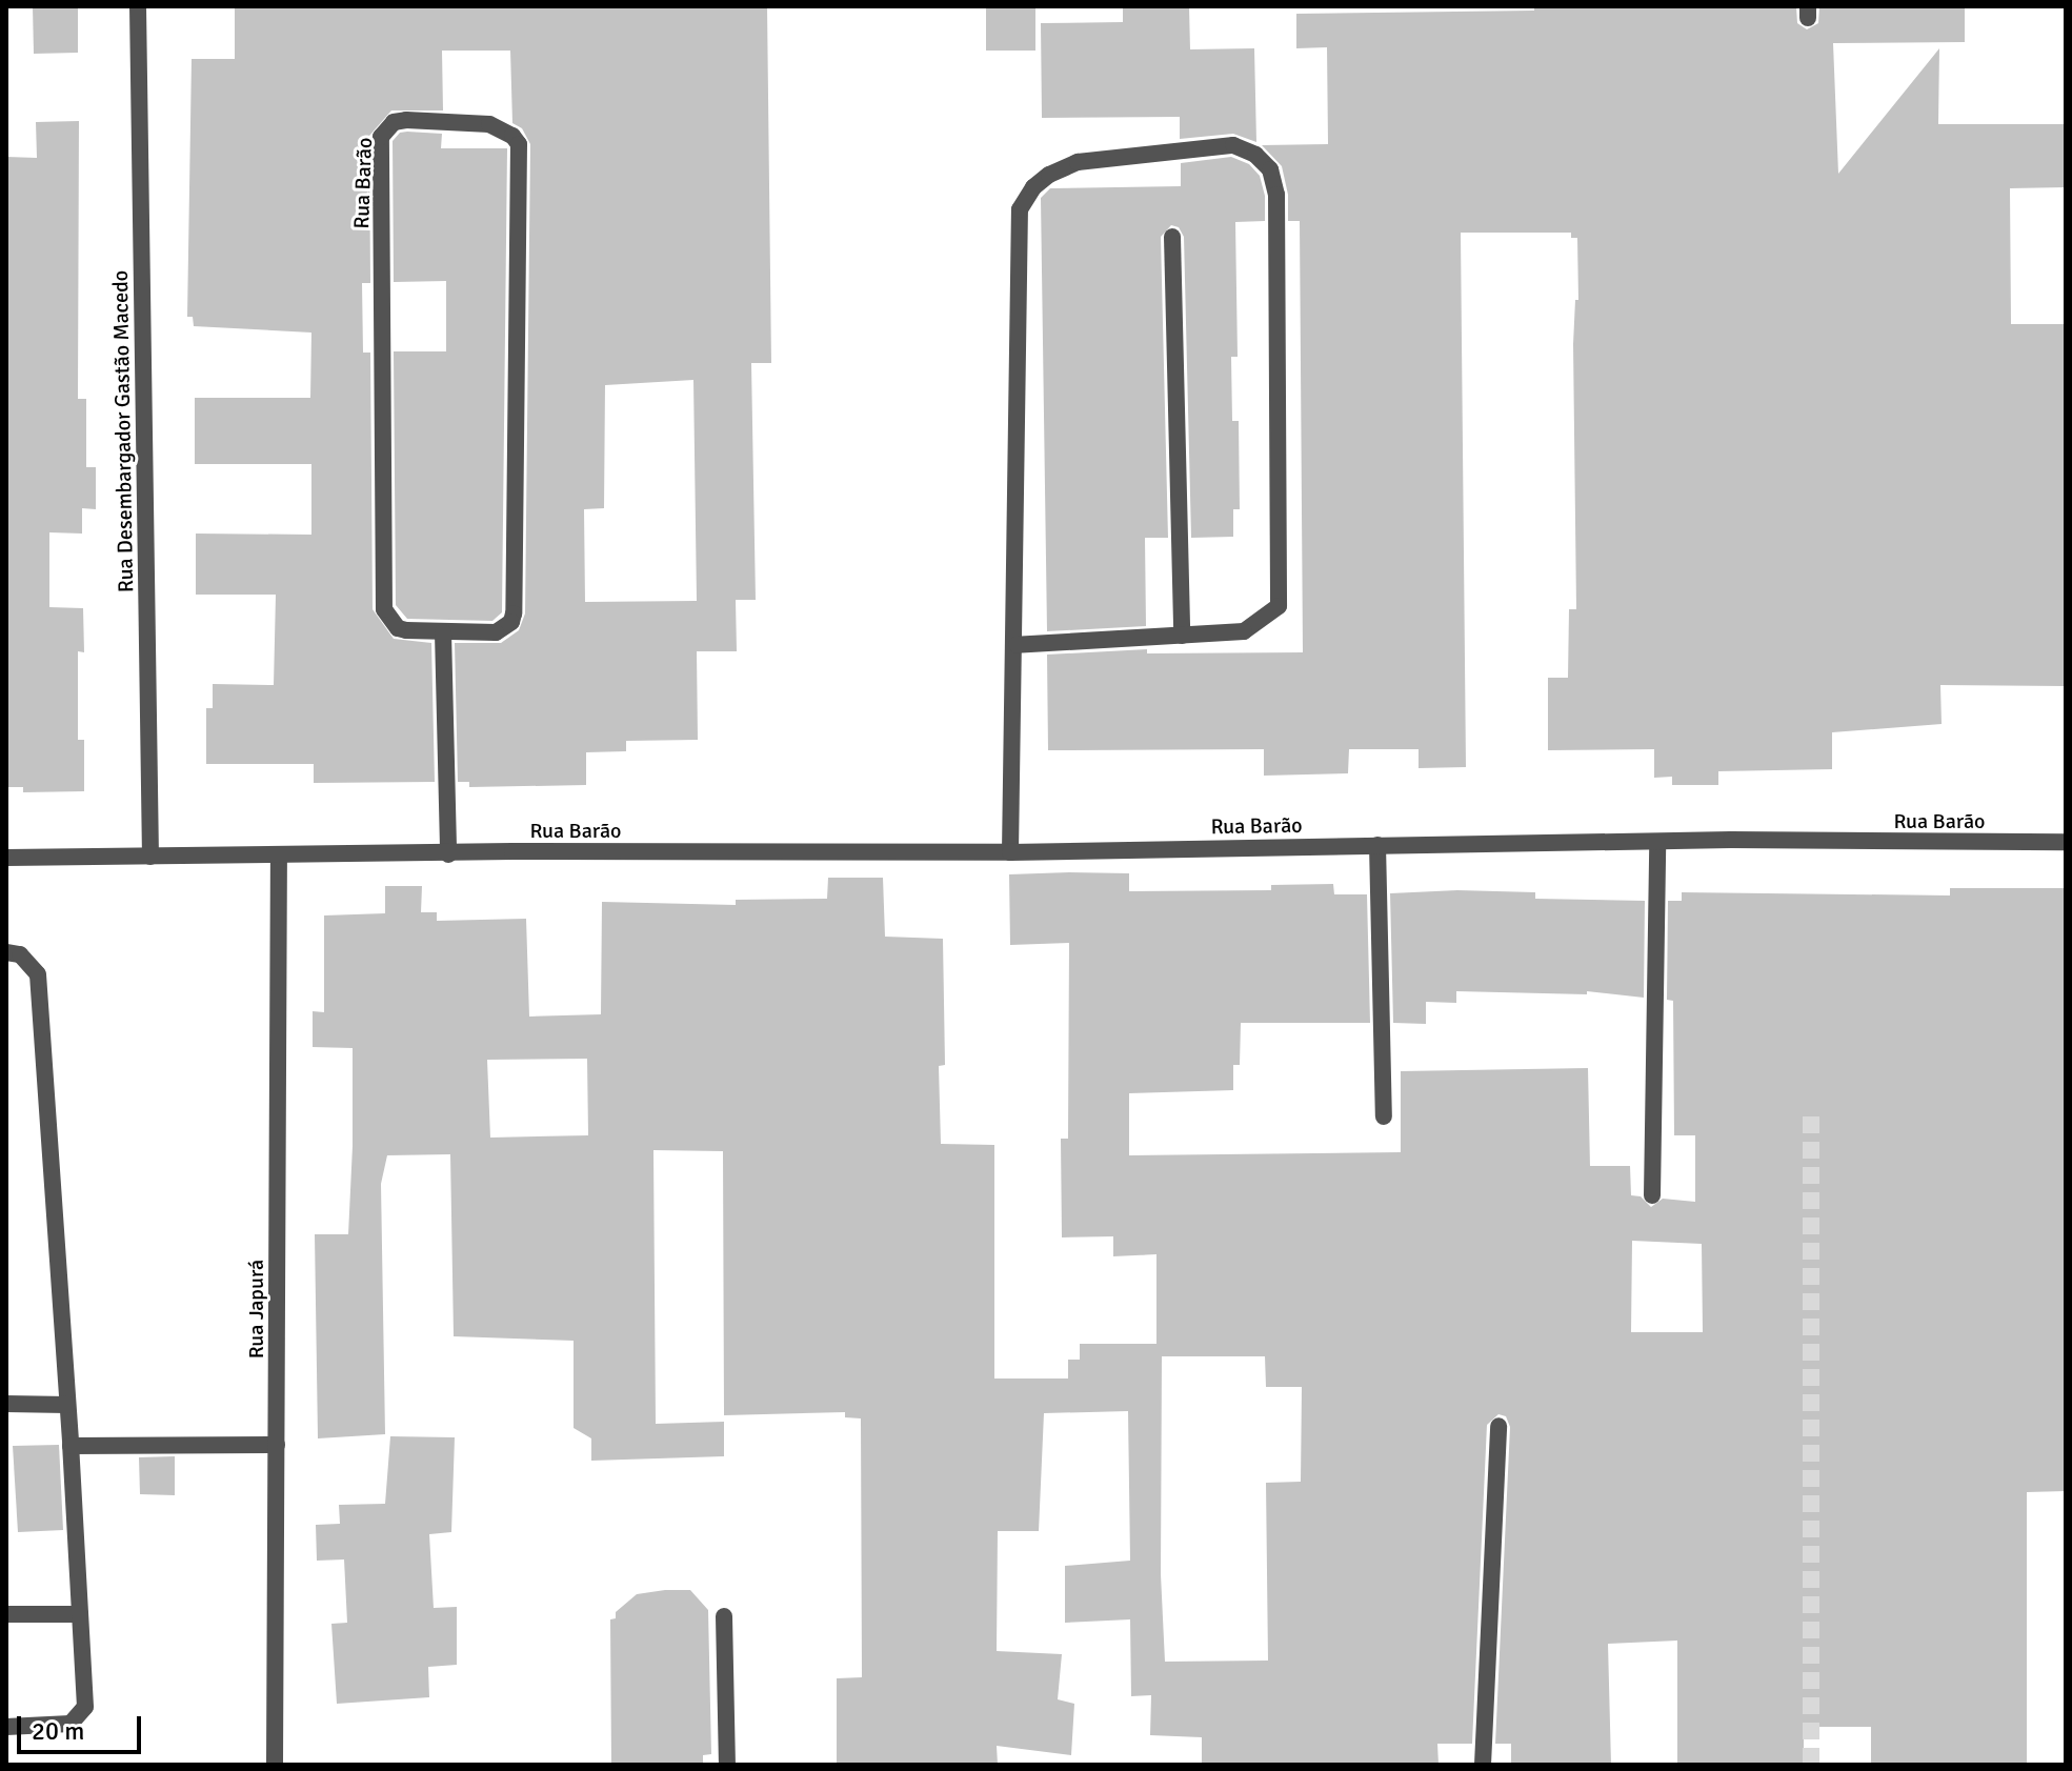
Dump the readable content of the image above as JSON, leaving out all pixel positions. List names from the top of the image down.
{
  "streets": {
    "street": ["Rua Barão", "Rua Desembargador Gastão Macedo", "Rua Japurá"]
  },
  "crossings": [
    ["Rua Barão", "Rua Desembargador Gastão Macedo"],
    ["Rua Barão", "Rua Japurá"]
  ],
  "scale_bar": "20 m"
}
